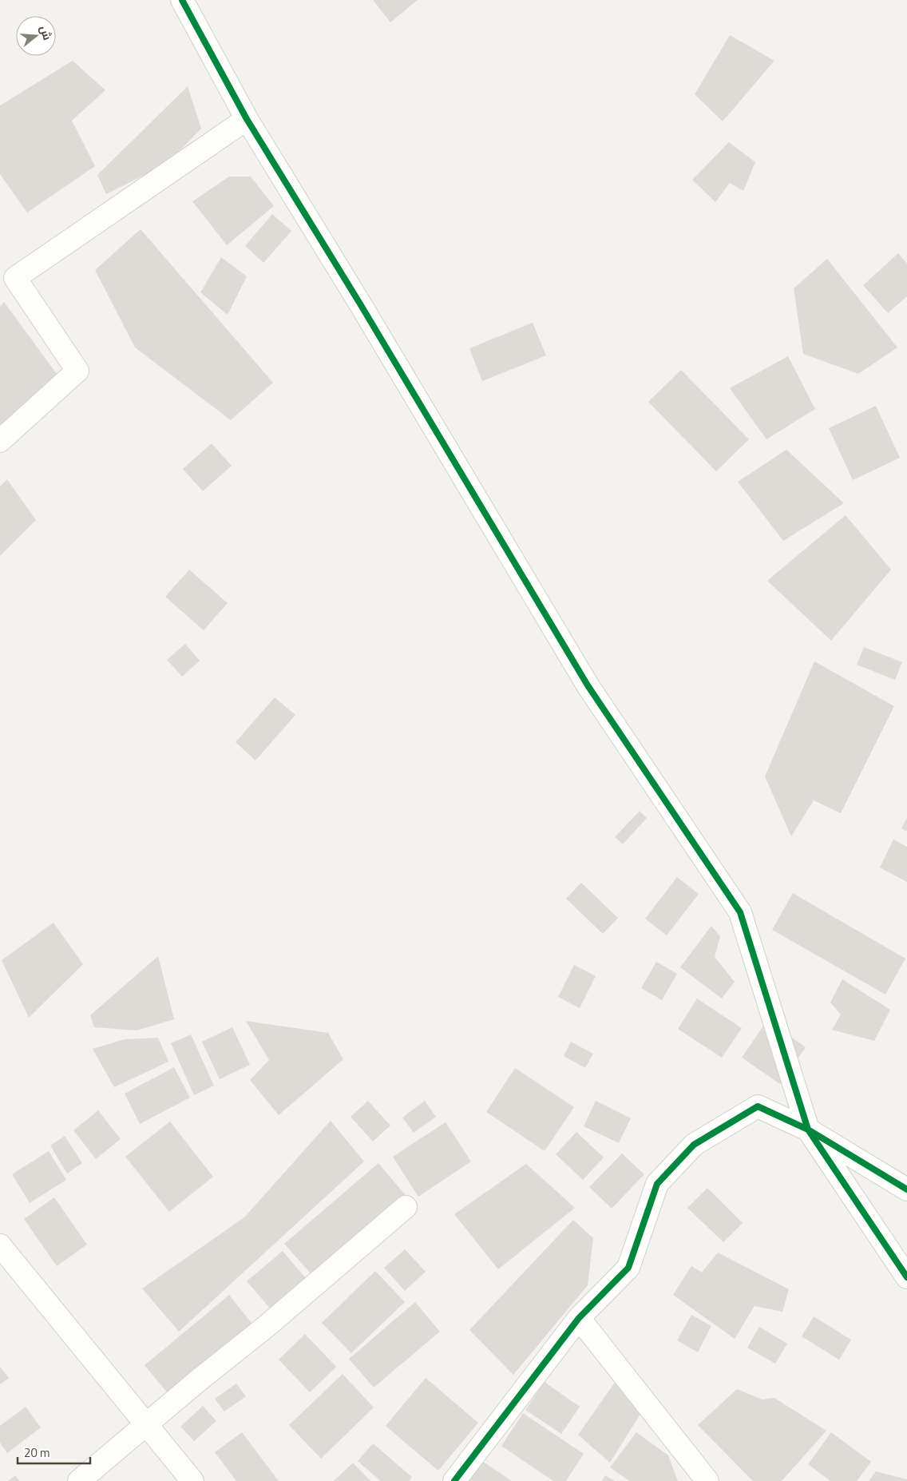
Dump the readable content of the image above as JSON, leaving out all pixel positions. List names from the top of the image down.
{
  "scale_bar": "20 m",
  "north": "right"
}
